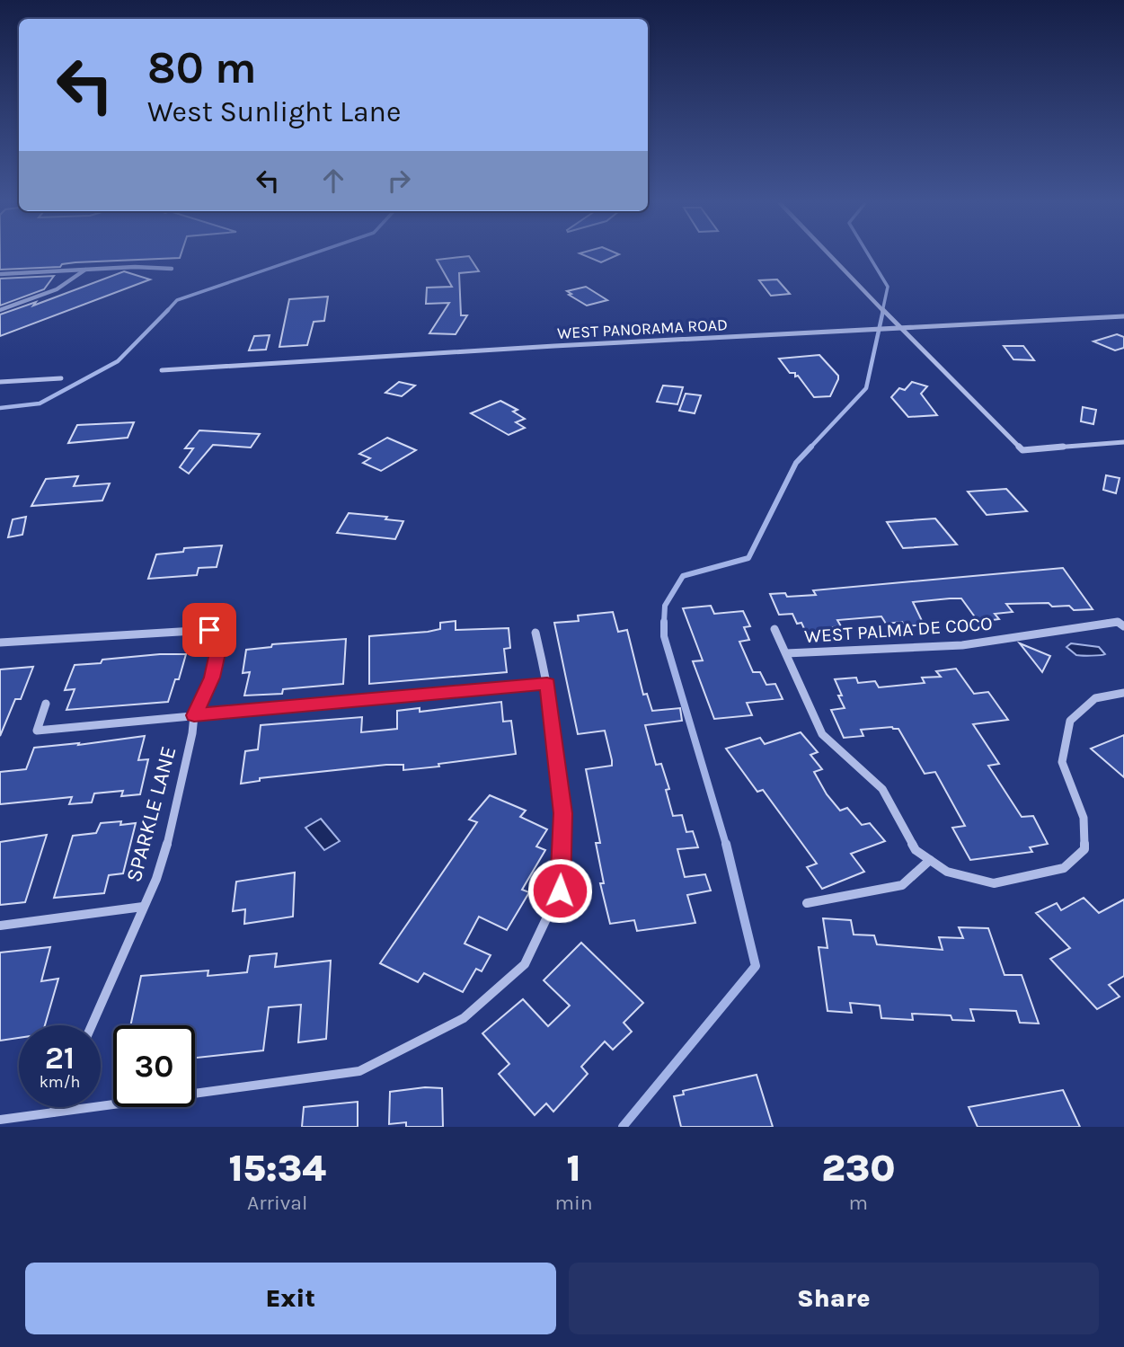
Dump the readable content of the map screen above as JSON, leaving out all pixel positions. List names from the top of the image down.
{
  "streets": {
    "street": ["WEST PANORAMA ROAD", "WEST PALMA DE COCO", "SPARKLE LANE"]
  },
  "page": {
    "turn": ["80 m", "West Sunlight Lane"],
    "speed": "21 km/h",
    "limit": "30",
    "eta": [
      "15:34",
      "Arrival",
      "1",
      "min",
      "230",
      "m"
    ],
    "buttons": ["Exit", "Share"]
  }
}
